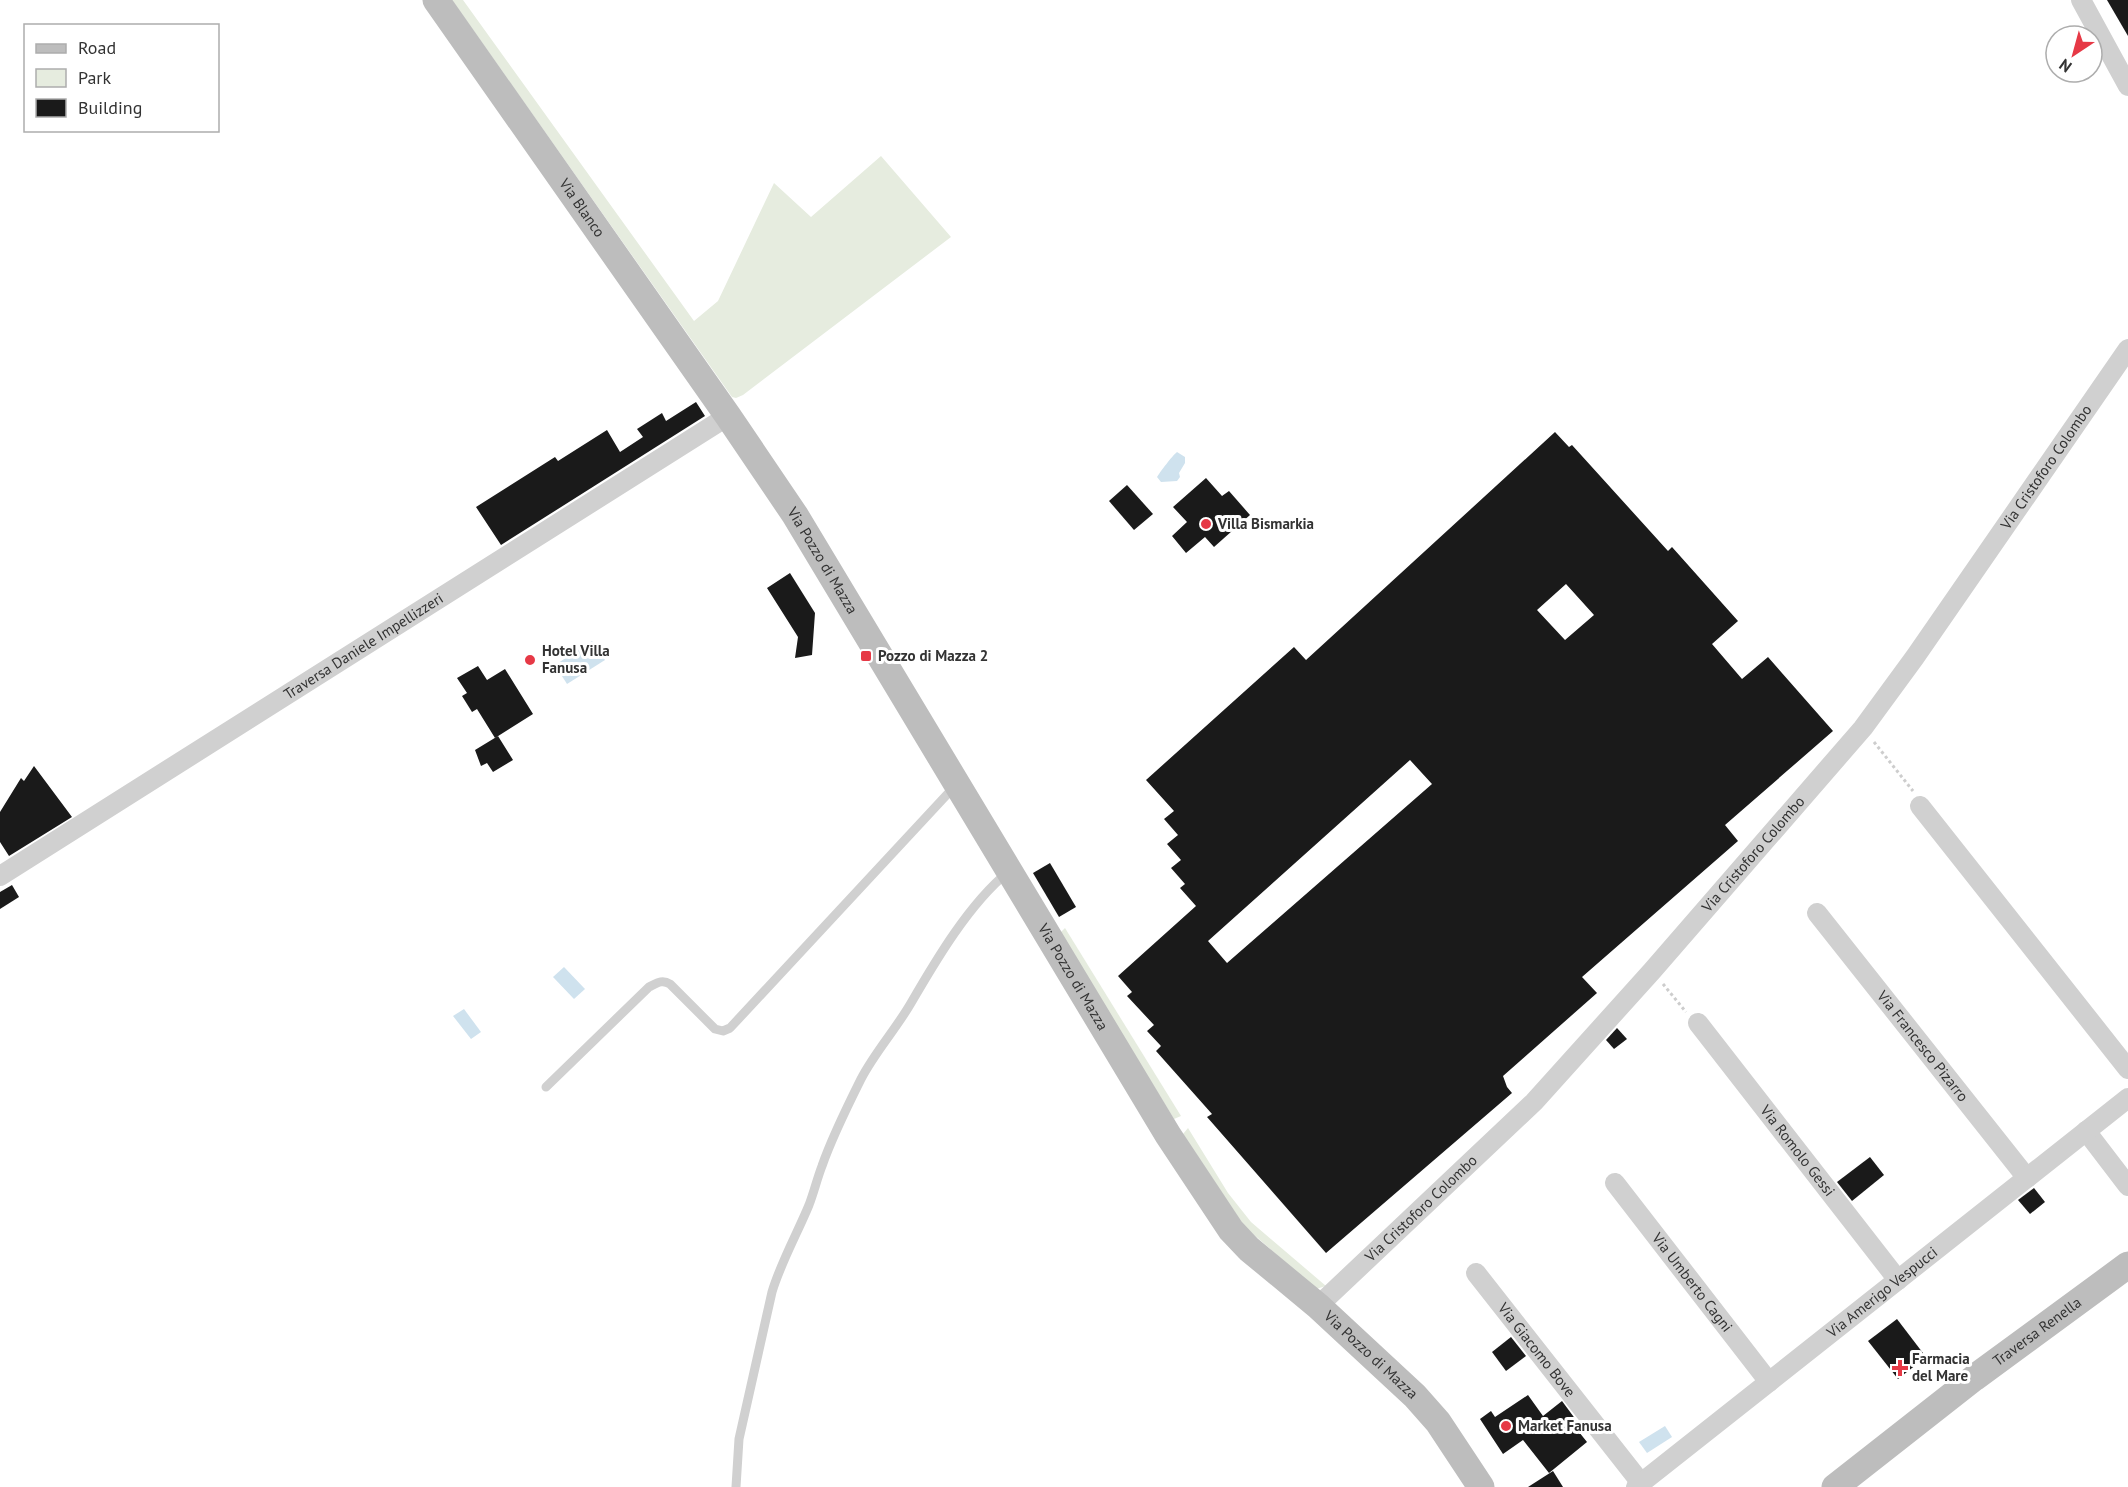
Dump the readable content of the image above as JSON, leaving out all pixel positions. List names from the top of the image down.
{
  "streets": {
    "street": [
      "Via Blanco",
      "Via Cristoforo Colombo",
      "Via Pozzo di Mazza",
      "Traversa Daniele Impellizzeri",
      "Via Francesco Pizarro",
      "Via Romolo Gessi",
      "Via Umberto Cagni",
      "Via Amerigo Vespucci",
      "Traversa Renella",
      "Via Giacomo Bove"
    ]
  },
  "crossings": [
    ["Via Blanco", "Via Pozzo di Mazza"],
    ["Via Blanco", "Traversa Daniele Impellizzeri"],
    ["Via Cristoforo Colombo", "Via Pozzo di Mazza"],
    ["Via Pozzo di Mazza", "Traversa Daniele Impellizzeri"],
    ["Via Francesco Pizarro", "Via Amerigo Vespucci"],
    ["Via Romolo Gessi", "Via Amerigo Vespucci"],
    ["Via Umberto Cagni", "Via Amerigo Vespucci"],
    ["Via Amerigo Vespucci", "Via Giacomo Bove"]
  ],
  "places": {
    "other": ["Villa Bismarkia", "Hotel Villa Fanusa", "Market Fanusa"],
    "transit": ["Pozzo di Mazza 2"],
    "health": ["Farmacia del Mare"]
  },
  "legend": ["Road", "Park", "Building"],
  "north": "bottom left"
}
